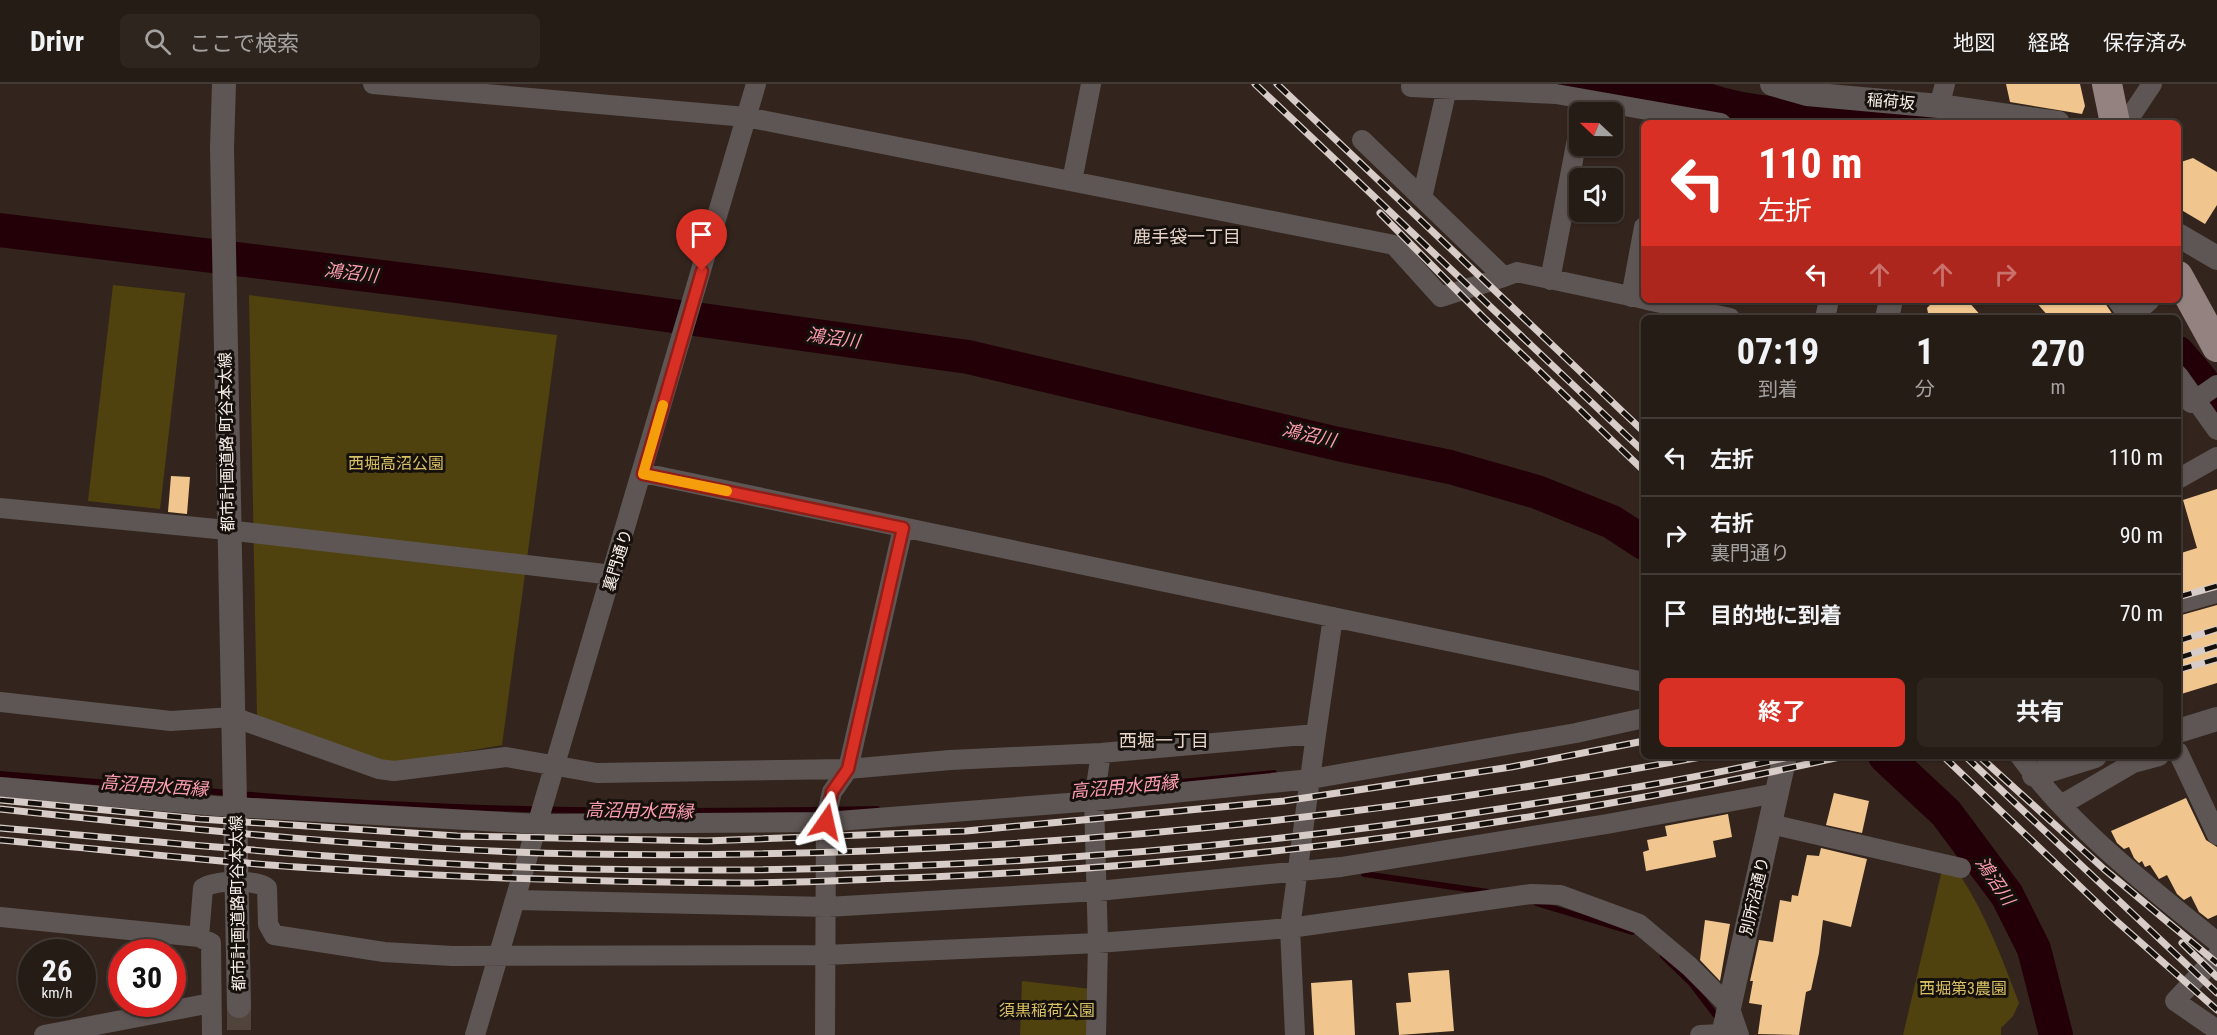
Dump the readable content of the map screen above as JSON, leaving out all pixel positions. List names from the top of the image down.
{
  "streets": {
    "street": [
      "稲荷坂",
      "都市計画道路 町谷本太線",
      "裏門通り",
      "別所沼通り",
      "都市計画道路町谷本太線"
    ]
  },
  "crossings": [
    ["都市計画道路 町谷本太線", "都市計画道路町谷本太線"]
  ],
  "districts": ["鹿手袋一丁目", "西堀一丁目"],
  "water": ["鴻沼川", "高沼用水西縁"],
  "parks": ["西堀高沼公園", "西堀第3農園", "須黒稲荷公園"],
  "north": "left",
  "page": {
    "header": "Drivr",
    "search": "ここで検索",
    "nav": ["地図", "経路", "保存済み"],
    "turn": ["110 m", "左折"],
    "eta": [
      "07:19",
      "到着",
      "1",
      "分",
      "270",
      "m"
    ],
    "list": [
      {
        "name": "左折",
        "value": "110 m"
      },
      {
        "name": "右折",
        "note": "裏門通り",
        "value": "90 m"
      },
      {
        "name": "目的地に到着",
        "value": "70 m"
      }
    ],
    "buttons": ["終了", "共有"],
    "speed": "26 km/h",
    "limit": "30"
  }
}
